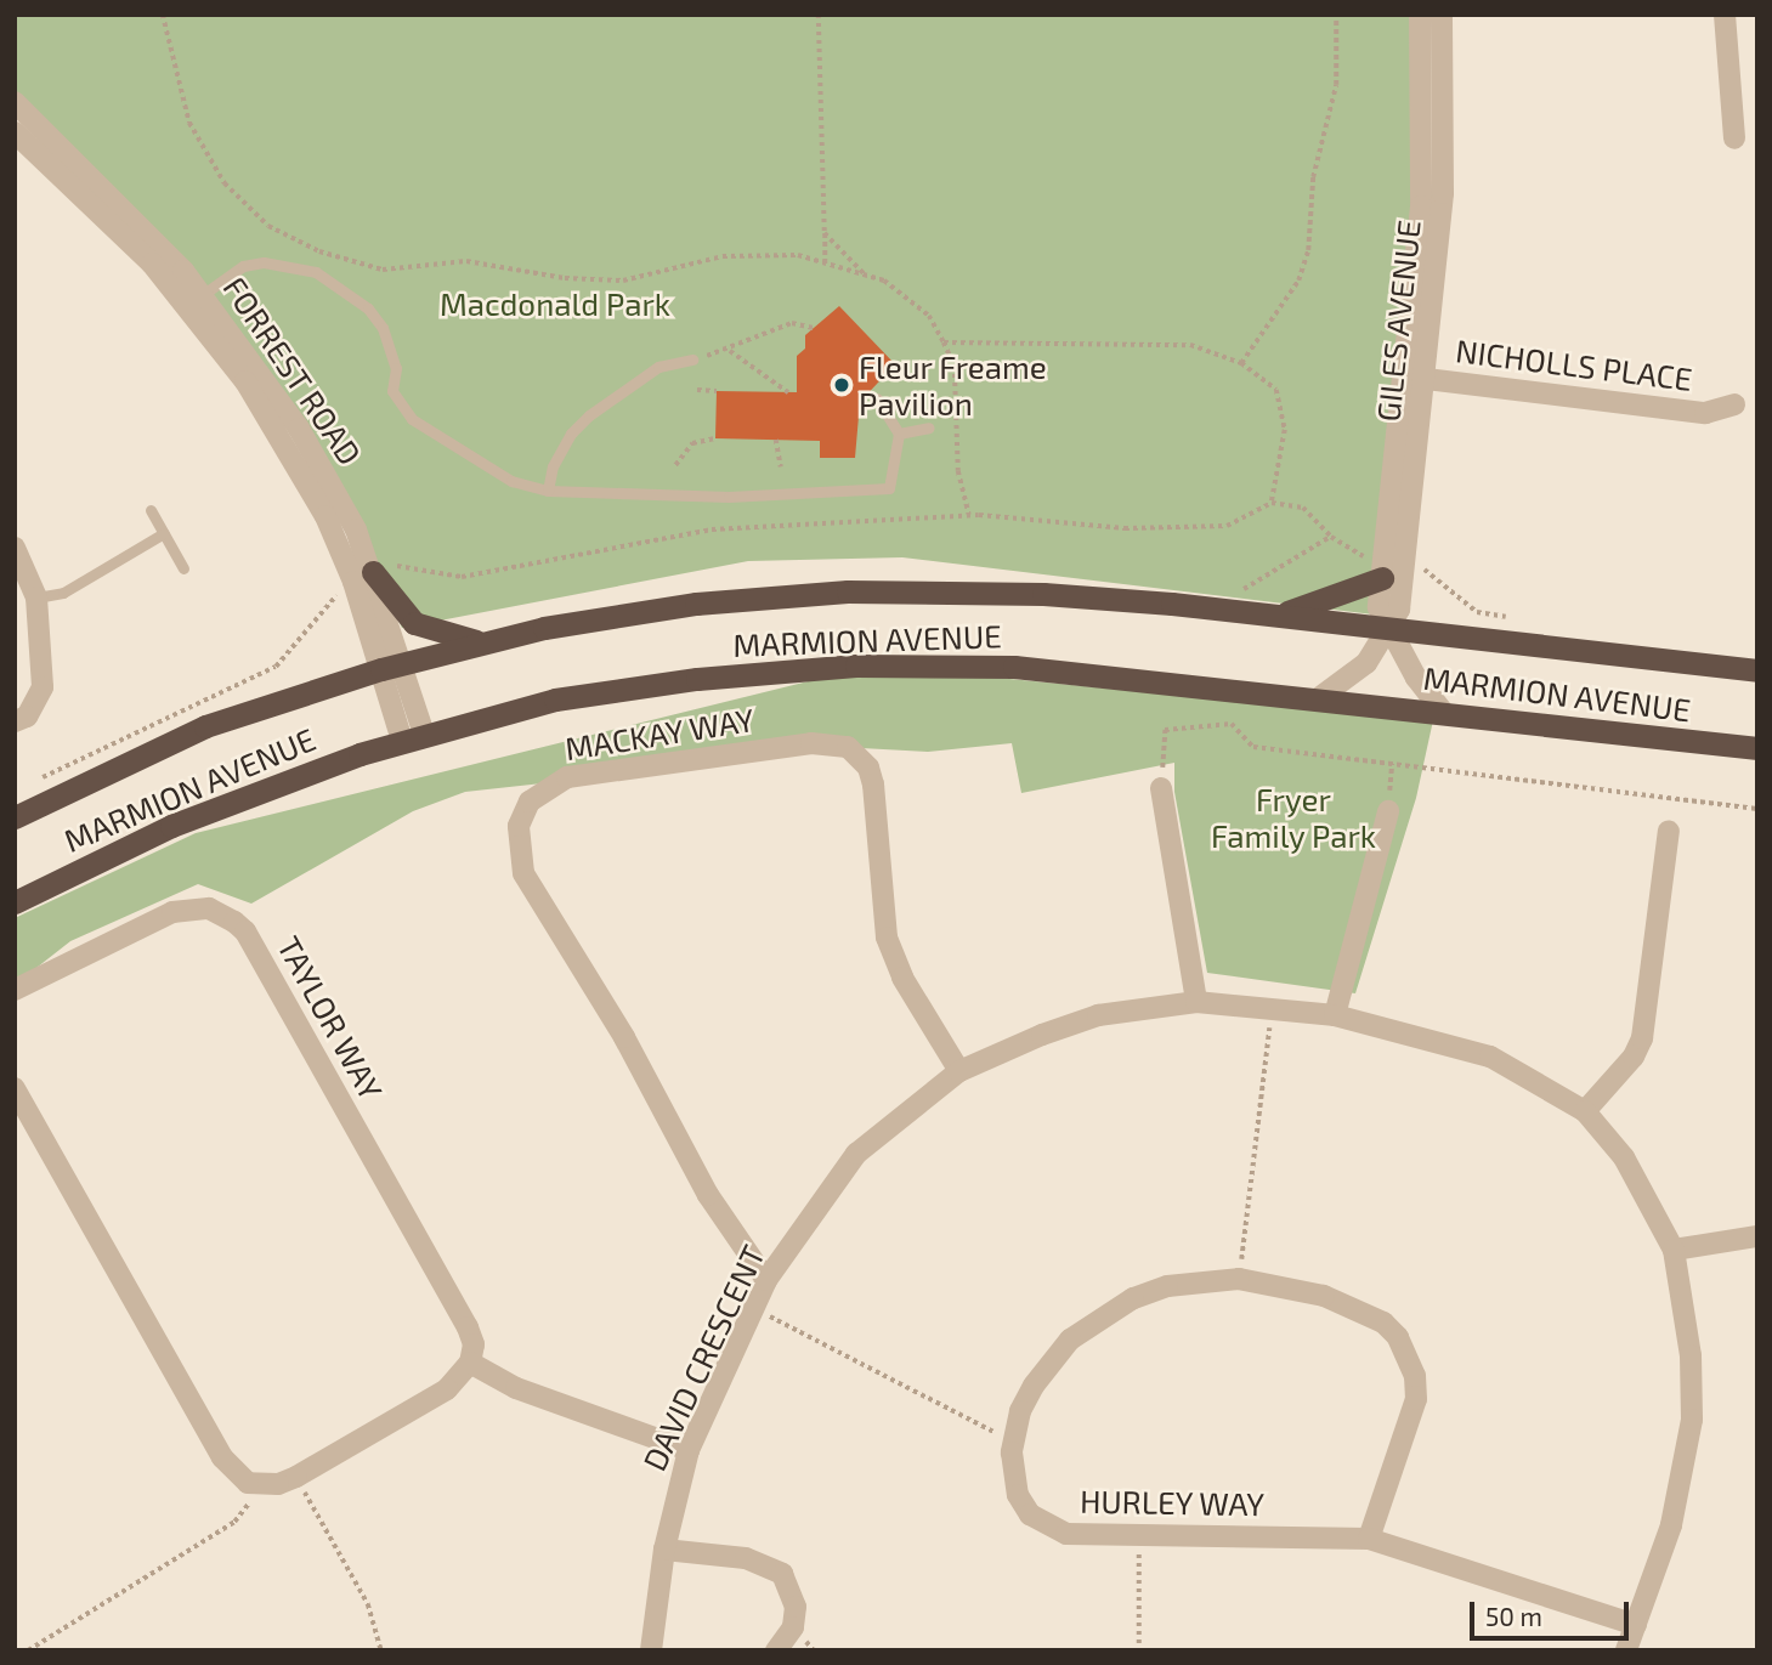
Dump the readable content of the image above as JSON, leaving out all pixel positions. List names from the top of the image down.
{
  "streets": {
    "highway": ["MARMION AVENUE"],
    "street": [
      "GILES AVENUE",
      "NICHOLLS PLACE",
      "FORREST ROAD",
      "MACKAY WAY",
      "TAYLOR WAY",
      "DAVID CRESCENT",
      "HURLEY WAY"
    ]
  },
  "crossings": [
    ["GILES AVENUE", "NICHOLLS PLACE"],
    ["GILES AVENUE", "MARMION AVENUE"],
    ["FORREST ROAD", "MARMION AVENUE"],
    ["MACKAY WAY", "DAVID CRESCENT"],
    ["DAVID CRESCENT", "HURLEY WAY"]
  ],
  "parks": ["Macdonald Park", "Fryer Family Park"],
  "places": ["Fleur Freame Pavilion"],
  "scale_bar": "50 m"
}
